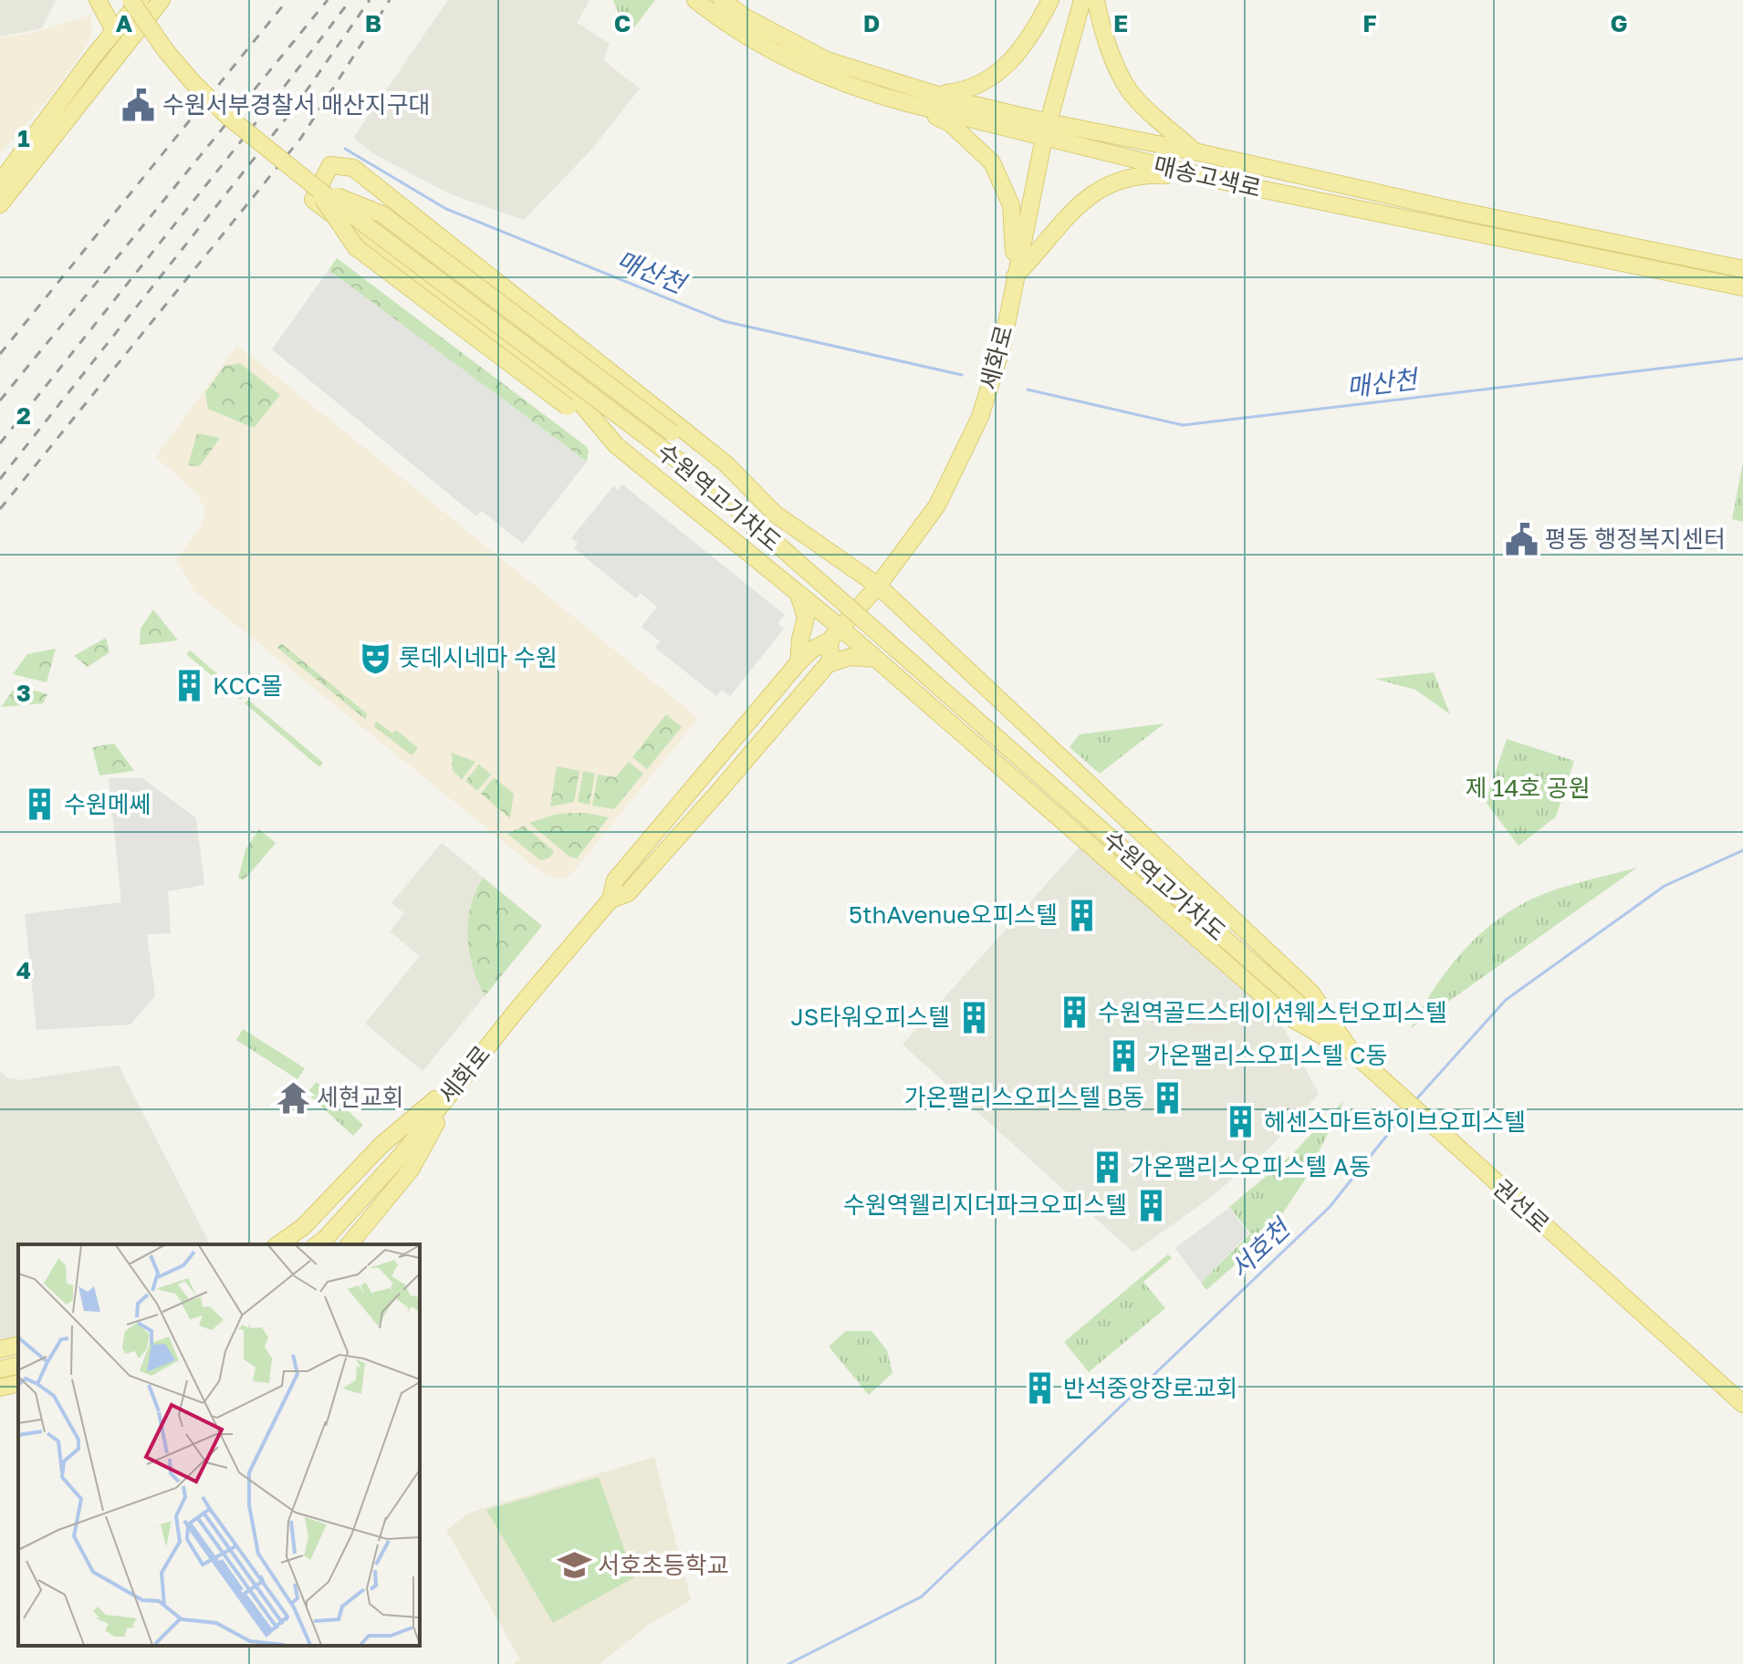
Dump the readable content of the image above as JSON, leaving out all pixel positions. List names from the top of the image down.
{
  "streets": {
    "main road": [
      "매송고색로",
      "세화로",
      "수원역고가차도",
      "권선로"
    ]
  },
  "crossings": [
    ["매송고색로", "세화로"],
    ["수원역고가차도", "권선로"]
  ],
  "water": ["매산천", "서호천"],
  "parks": ["제 14호 공원"],
  "places": {
    "public building": ["수원서부경찰서 매산지구대", "평동 행정복지센터"],
    "theatre": ["롯데시네마 수원"],
    "building": [
      "KCC몰",
      "수원메쎄",
      "5thAvenue오피스텔",
      "수원역골드스테이션웨스턴오피스텔",
      "JS타워오피스텔",
      "가온팰리스오피스텔 C동",
      "가온팰리스오피스텔 B동",
      "헤센스마트하이브오피스텔",
      "가온팰리스오피스텔 A동",
      "수원역웰리지더파크오피스텔",
      "반석중앙장로교회"
    ],
    "temple": ["세현교회"],
    "school or university": ["서호초등학교"]
  },
  "grid": {
    "columns": [
      "A",
      "B",
      "C",
      "D",
      "E",
      "F",
      "G"
    ],
    "rows": [
      "1",
      "2",
      "3",
      "4"
    ]
  }
}
